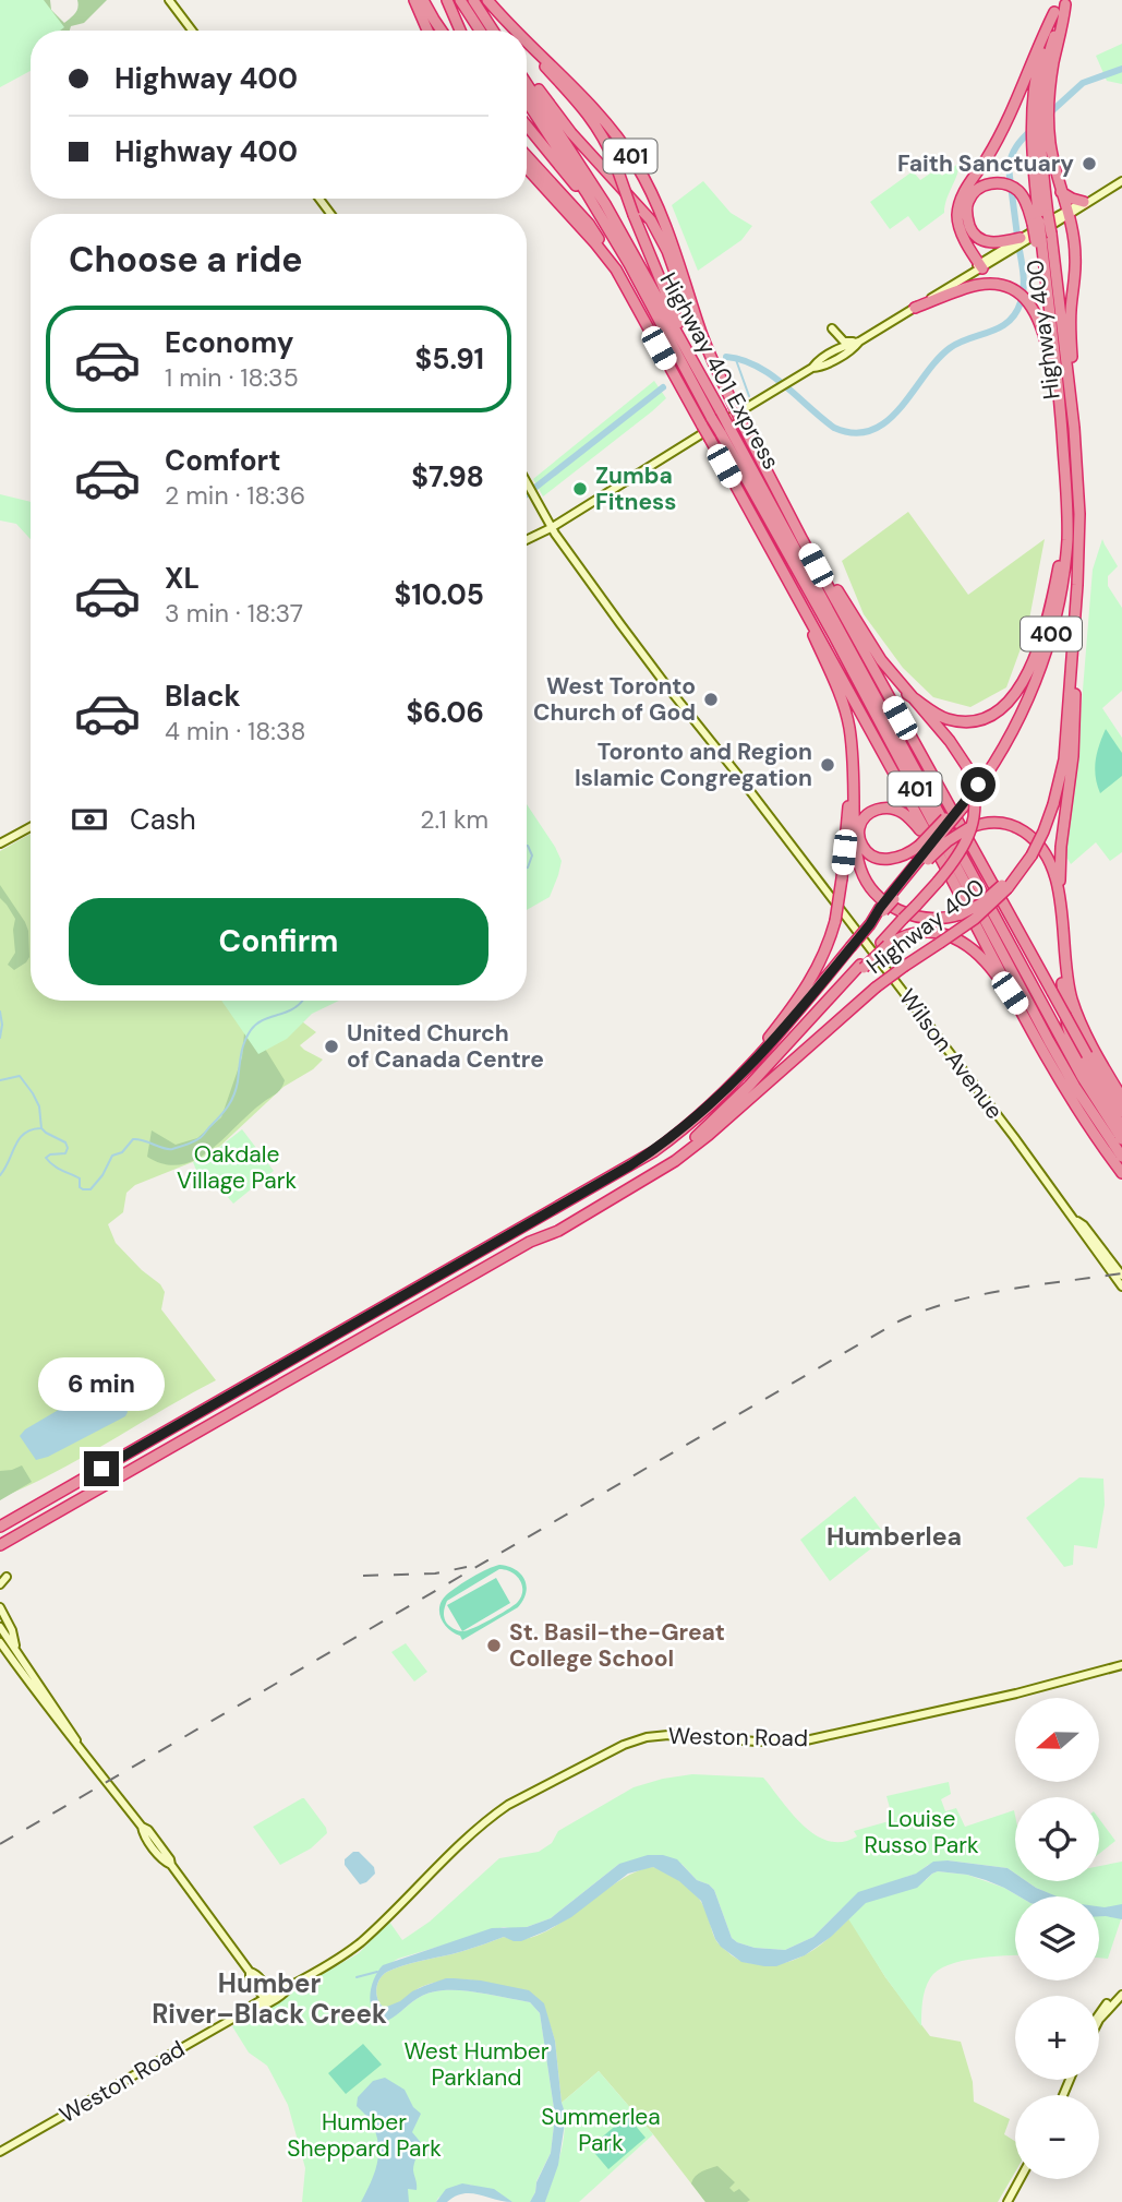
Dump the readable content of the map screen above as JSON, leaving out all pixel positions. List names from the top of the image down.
{
  "streets": {
    "highway": [
      "401",
      "Highway 400",
      "Highway 401 Express",
      "400"
    ],
    "main road": ["Wilson Avenue", "Weston Road"]
  },
  "crossings": [
    ["401", "Highway 401 Express"]
  ],
  "districts": ["Humberlea", "Humber River–Black Creek"],
  "parks": [
    "Oakdale Village Park",
    "Louise Russo Park",
    "West Humber Parkland",
    "Summerlea Park",
    "Humber Sheppard Park"
  ],
  "places": [
    "Faith Sanctuary",
    "Zumba Fitness",
    "West Toronto Church of God",
    "Toronto and Region Islamic Congregation",
    "United Church of Canada Centre",
    "St. Basil-the-Great College School"
  ],
  "north": "left",
  "page": {
    "banner": ["Highway 400", "Highway 400"],
    "heading": "Choose a ride",
    "list": [
      {
        "name": "Economy",
        "note": "1 min · 18:35",
        "value": "$5.91"
      },
      {
        "name": "Comfort",
        "note": "2 min · 18:36",
        "value": "$7.98"
      },
      {
        "name": "XL",
        "note": "3 min · 18:37",
        "value": "$10.05"
      },
      {
        "name": "Black",
        "note": "4 min · 18:38",
        "value": "$6.06"
      }
    ],
    "pay": ["Cash", "2.1 km"],
    "buttons": "Confirm",
    "bubble": "6 min",
    "map_buttons": ["+", "−"]
  }
}
